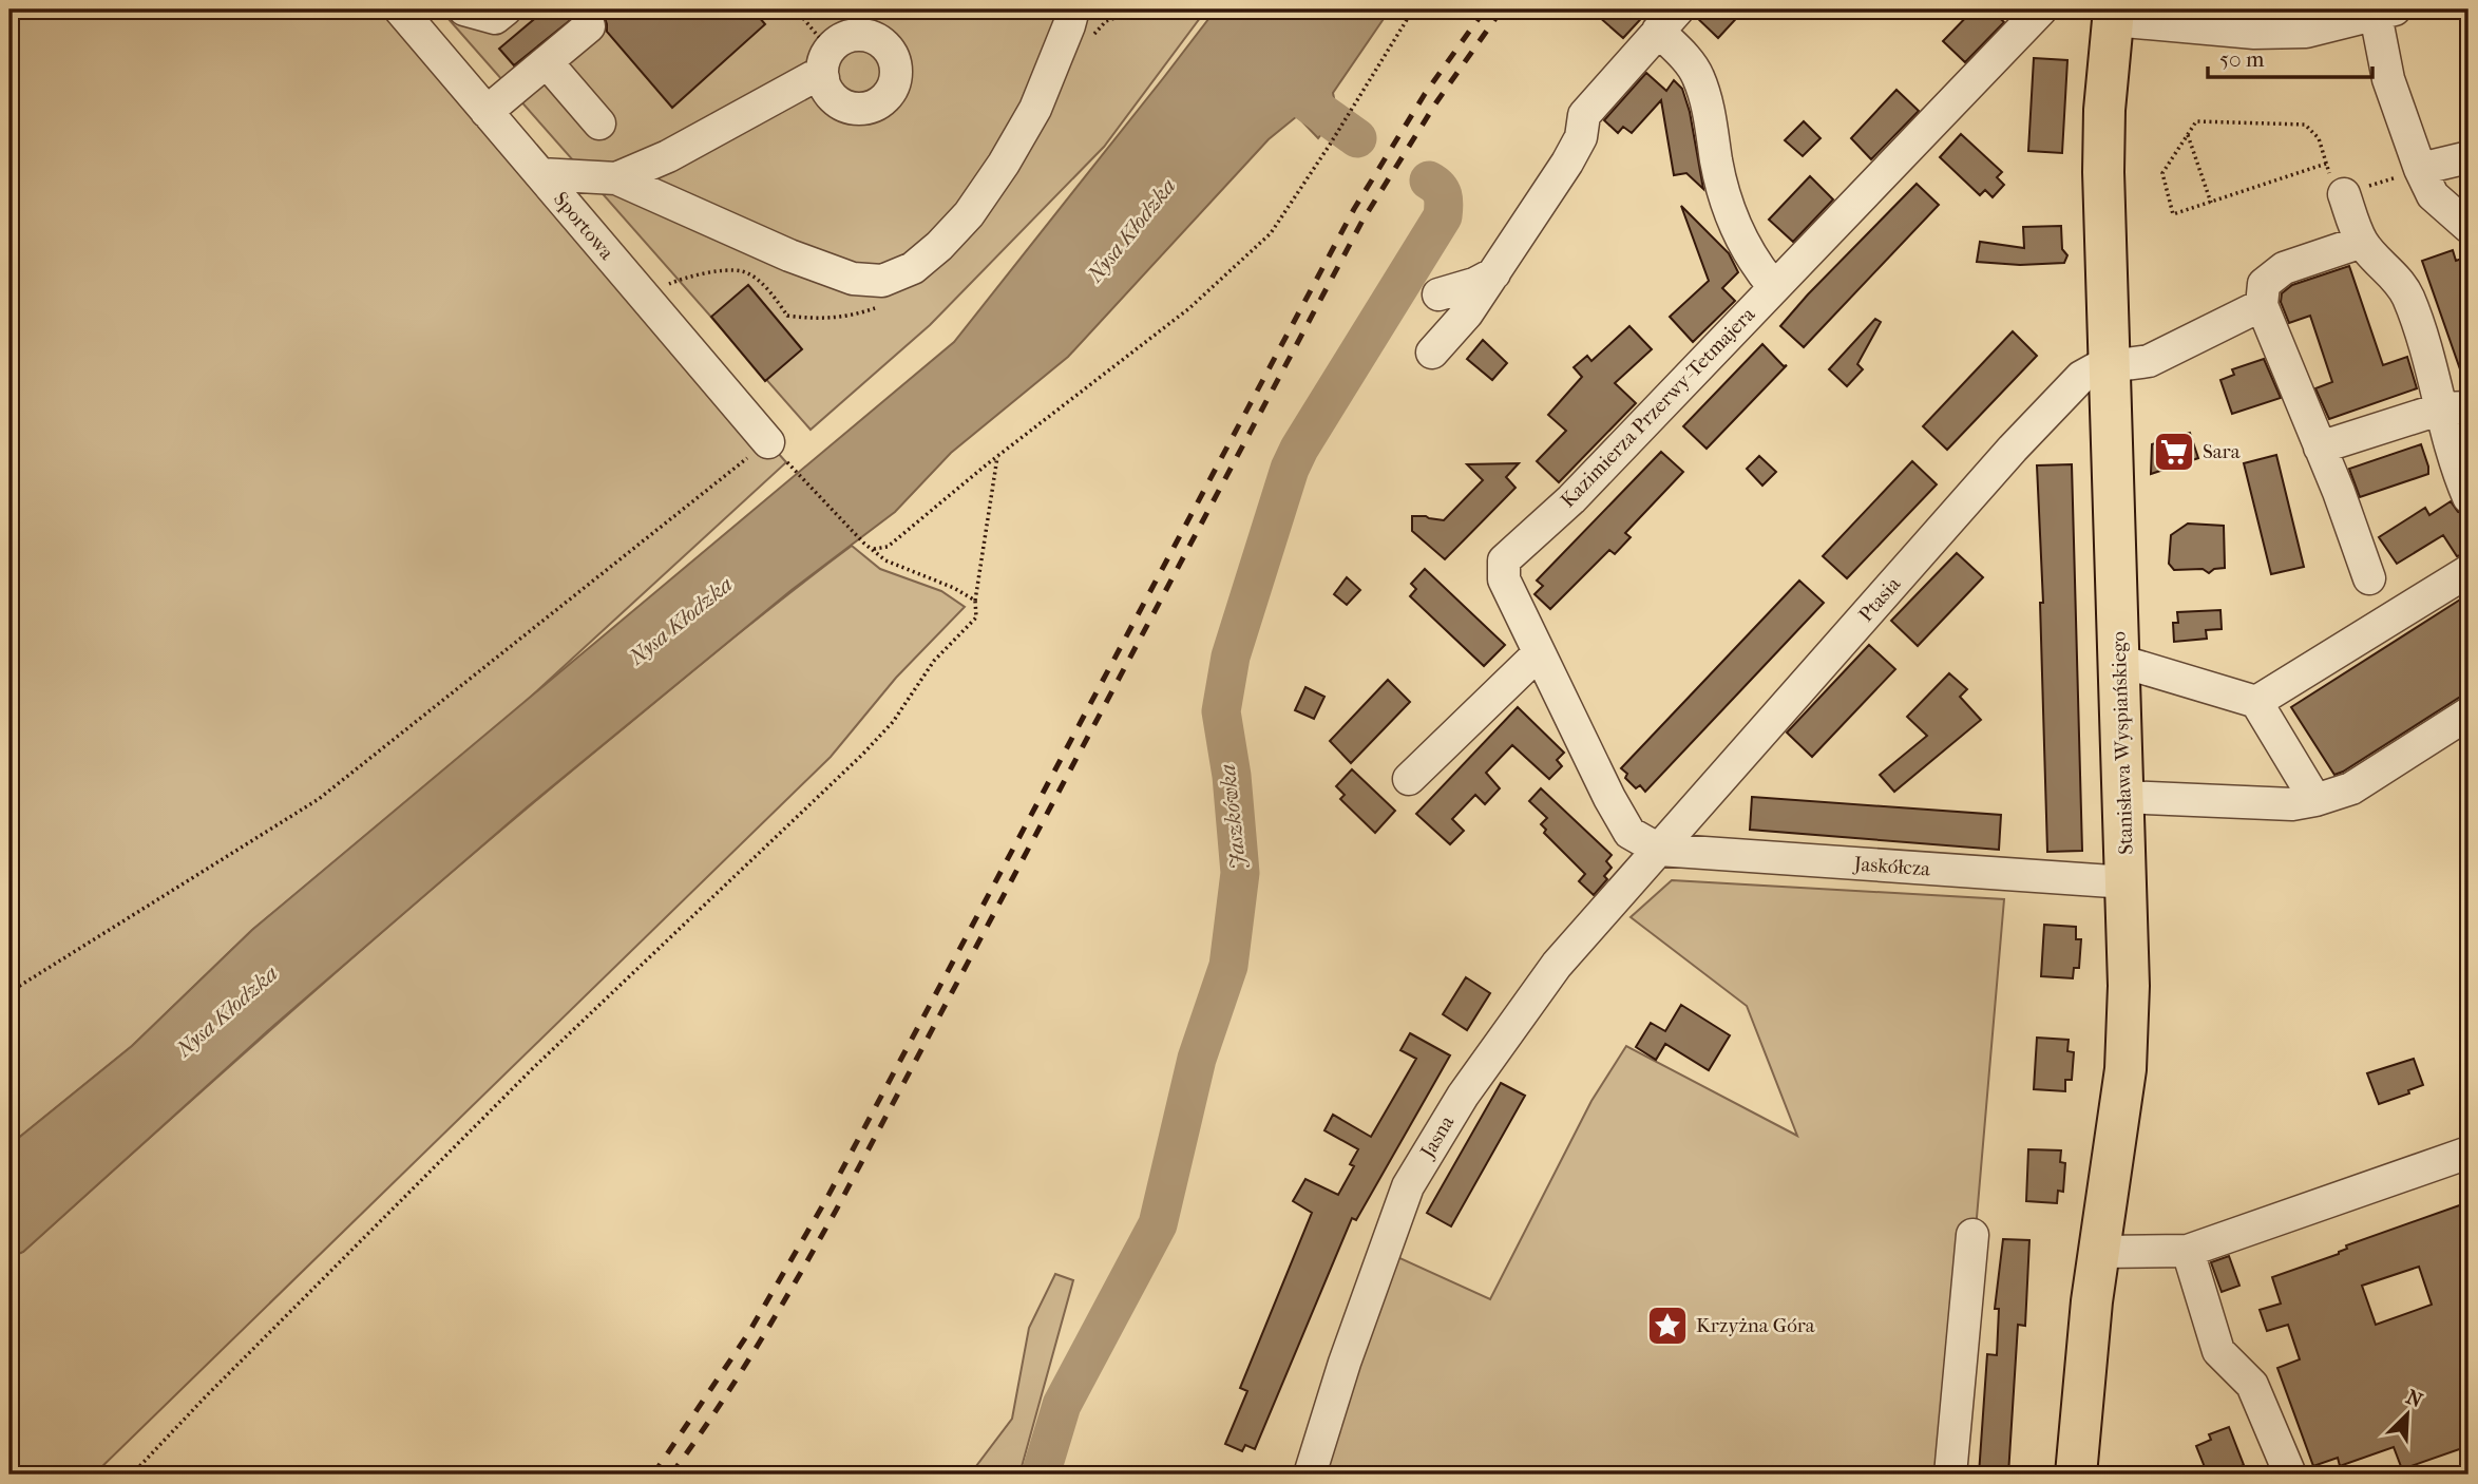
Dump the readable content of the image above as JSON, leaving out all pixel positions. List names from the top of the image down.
{
  "streets": {
    "main road": ["Stanisława Wyspiańskiego"],
    "street": [
      "Sportowa",
      "Kazimierza Przerwy-Tetmajera",
      "Ptasia",
      "Jaskółcza",
      "Jasna"
    ]
  },
  "crossings": [
    ["Kazimierza Przerwy-Tetmajera", "Ptasia"],
    ["Kazimierza Przerwy-Tetmajera", "Jaskółcza"],
    ["Kazimierza Przerwy-Tetmajera", "Jasna"],
    ["Ptasia", "Stanisława Wyspiańskiego"],
    ["Ptasia", "Jaskółcza"],
    ["Ptasia", "Jasna"],
    ["Stanisława Wyspiańskiego", "Jaskółcza"],
    ["Jaskółcza", "Jasna"]
  ],
  "water": ["Nysa Kłodzka", "Jaszkówka"],
  "places": {
    "supermarket": ["Sara"],
    "place": ["Krzyżna Góra"]
  },
  "scale_bar": "50 m",
  "north": "top right"
}
